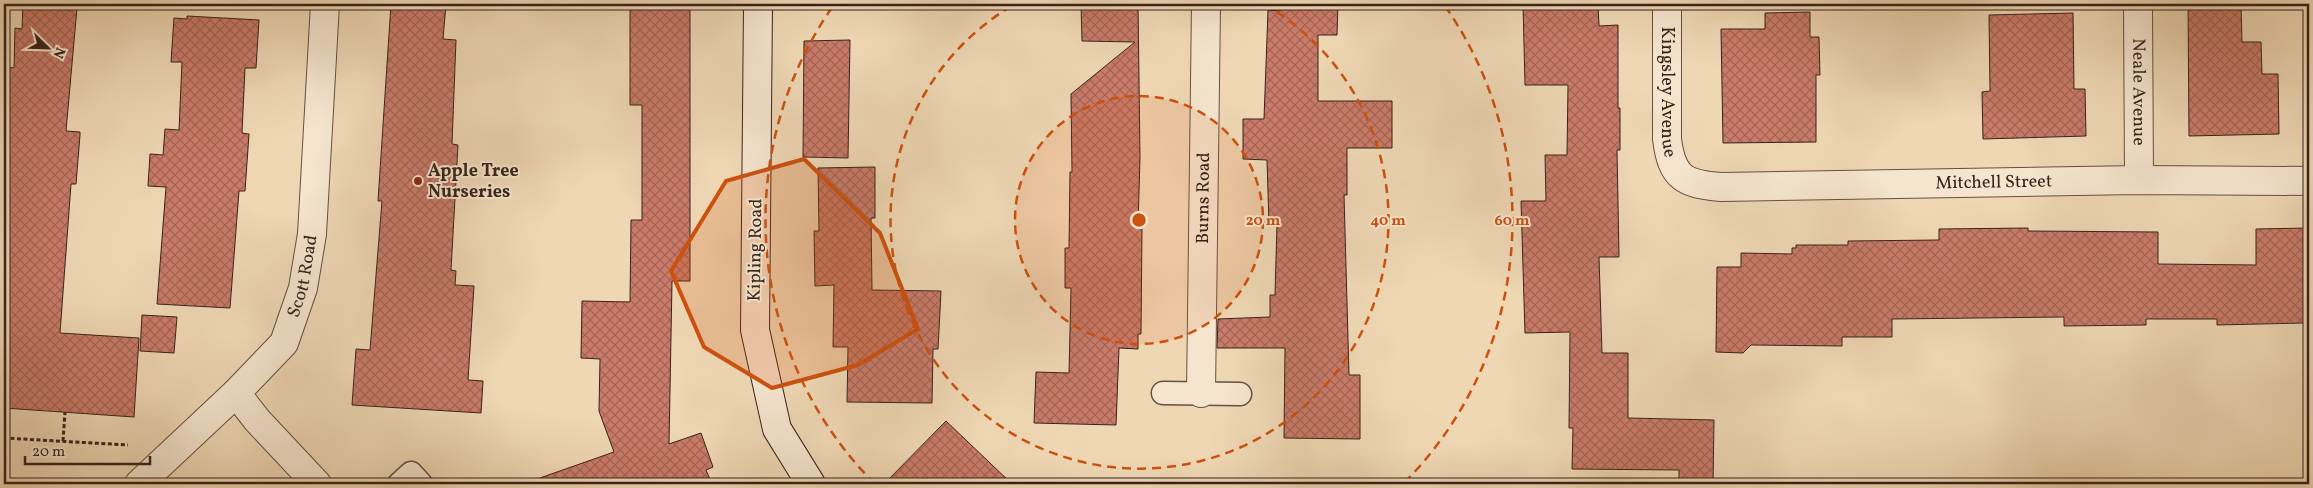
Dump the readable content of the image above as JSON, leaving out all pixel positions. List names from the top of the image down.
{
  "streets": {
    "street": [
      "Kingsley Avenue",
      "Neale Avenue",
      "Mitchell Street",
      "Burns Road",
      "Kipling Road",
      "Scott Road"
    ]
  },
  "crossings": [
    ["Kingsley Avenue", "Mitchell Street"],
    ["Neale Avenue", "Mitchell Street"]
  ],
  "places": ["Apple Tree Nurseries"],
  "scale_bar": "20 m",
  "north": "bottom right",
  "rings": ["20 m", "40 m", "60 m"]
}
